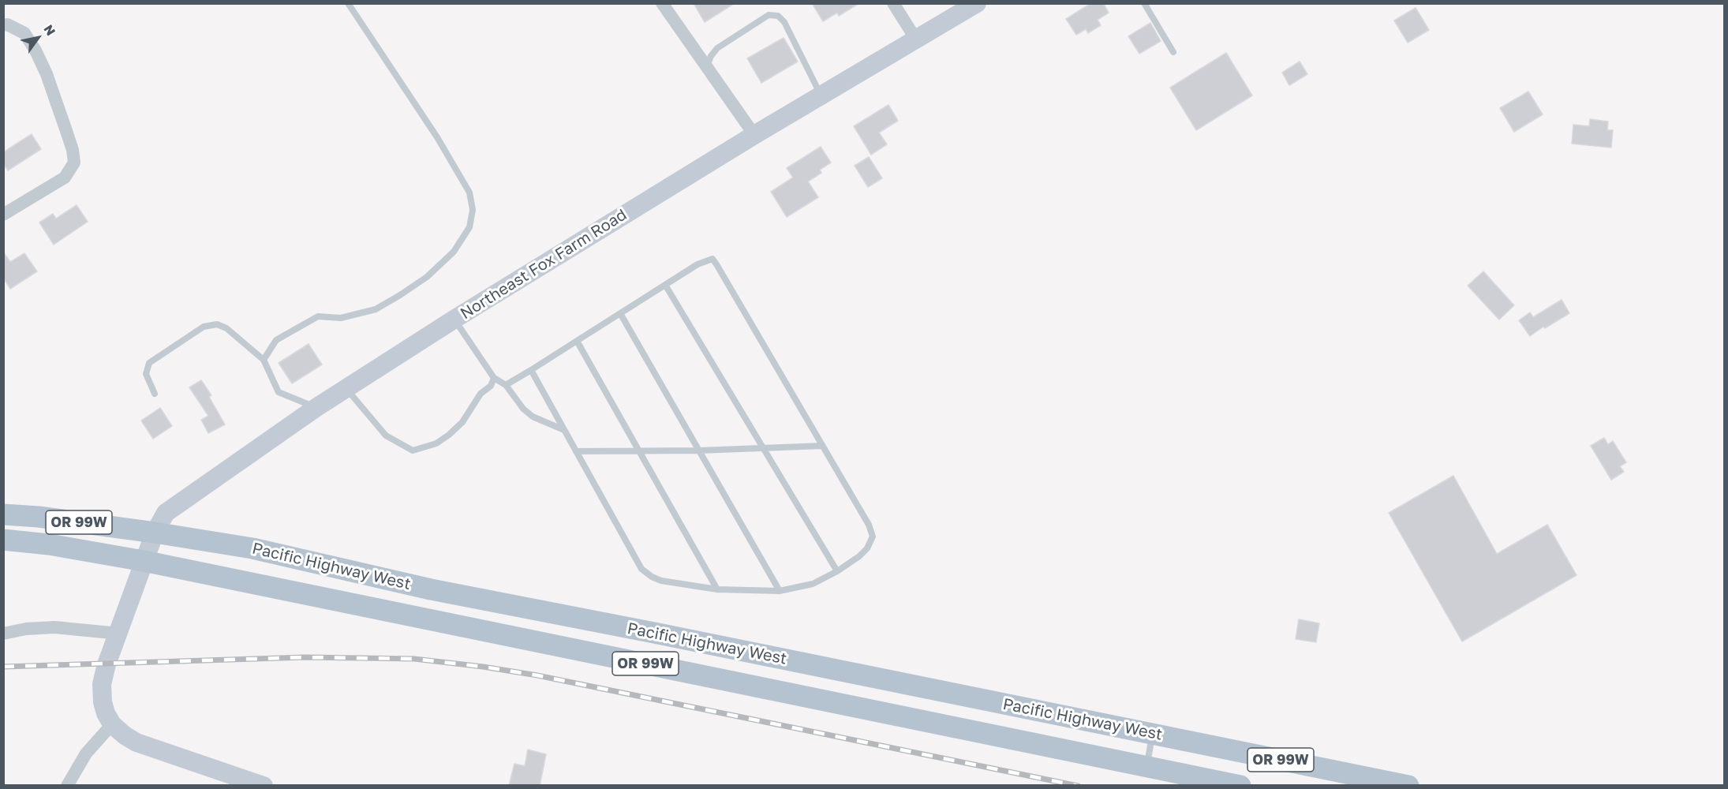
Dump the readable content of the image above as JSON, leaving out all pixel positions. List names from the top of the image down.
{
  "streets": {
    "main road": ["OR 99W", "Pacific Highway West"],
    "street": ["Northeast Fox Farm Road"]
  },
  "crossings": [
    ["Northeast Fox Farm Road", "Pacific Highway West"]
  ],
  "north": "top right"
}
